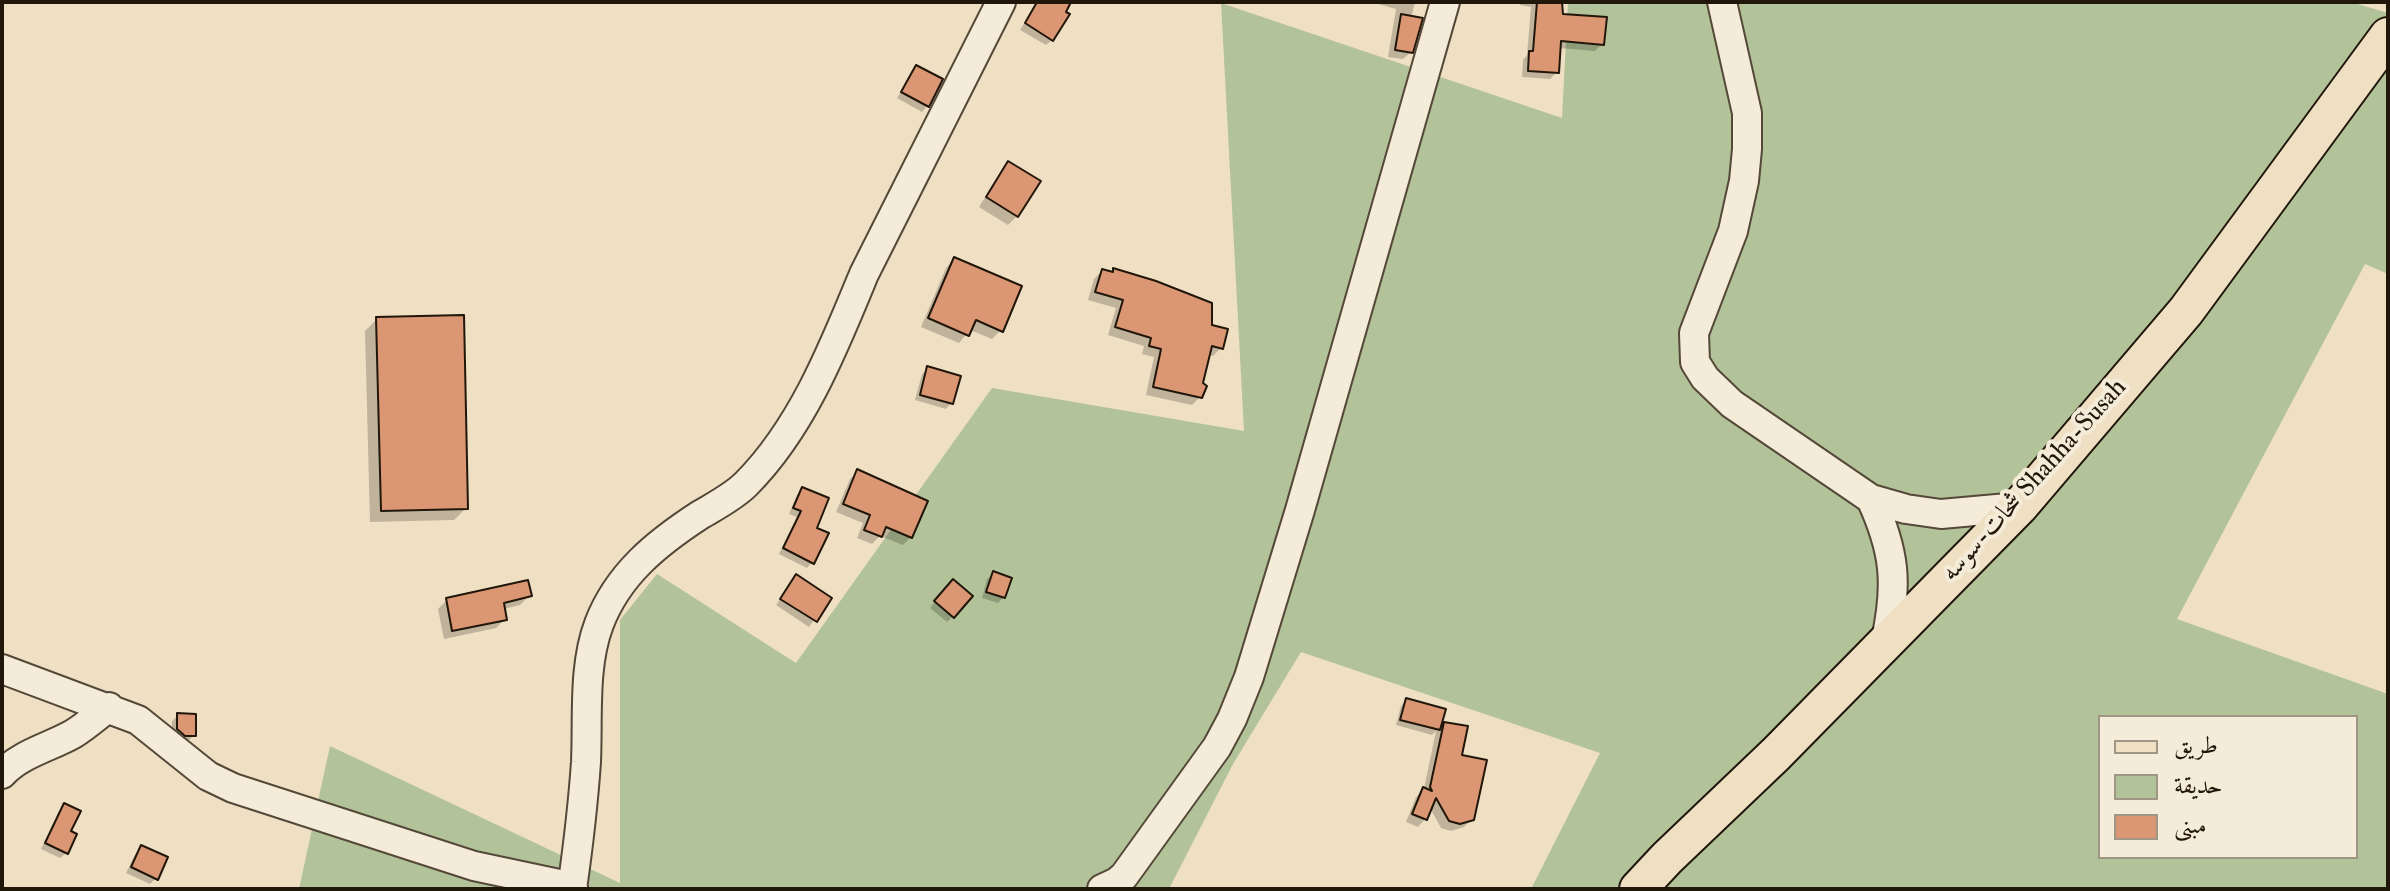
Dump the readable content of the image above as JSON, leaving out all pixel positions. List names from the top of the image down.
{
  "streets": {
    "main road": ["شحات-سوسه Shahha-Susah"]
  },
  "legend": ["طريق", "حديقة", "مبنى"]
}
